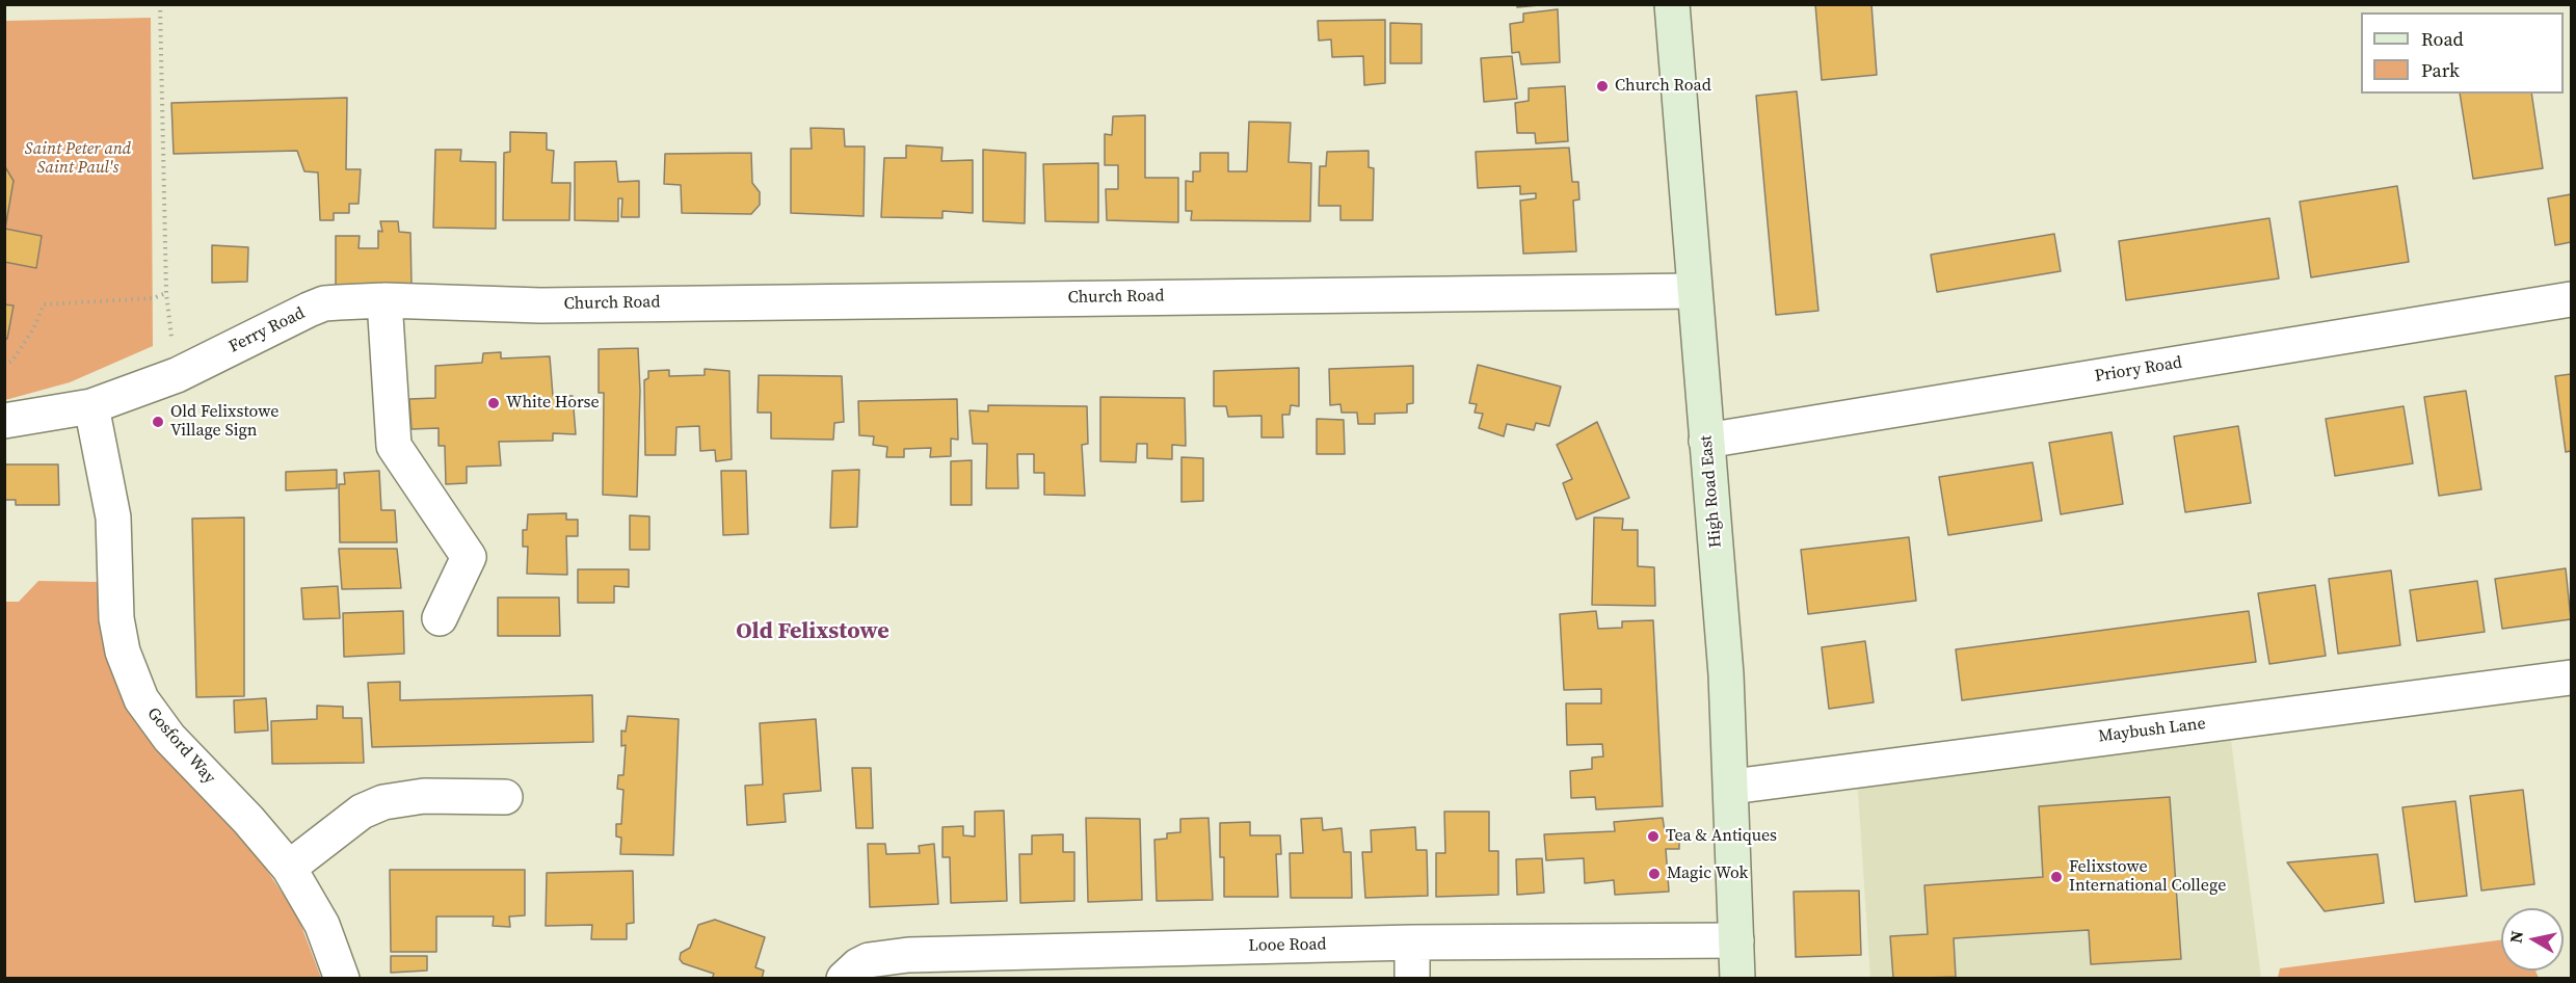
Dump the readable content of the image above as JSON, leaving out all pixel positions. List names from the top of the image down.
{
  "streets": {
    "street": [
      "Church Road",
      "Ferry Road",
      "Priory Road",
      "High Road East",
      "Maybush Lane",
      "Gosford Way",
      "Looe Road"
    ]
  },
  "crossings": [
    ["Church Road", "Ferry Road"],
    ["Church Road", "High Road East"],
    ["Ferry Road", "Gosford Way"],
    ["Priory Road", "High Road East"],
    ["High Road East", "Maybush Lane"],
    ["High Road East", "Looe Road"]
  ],
  "districts": ["Old Felixstowe"],
  "parks": ["Saint Peter and Saint Paul's"],
  "places": [
    "Church Road",
    "White Horse",
    "Old Felixstowe Village Sign",
    "Tea & Antiques",
    "Magic Wok",
    "Felixstowe International College"
  ],
  "legend": ["Road", "Park"],
  "north": "left"
}
